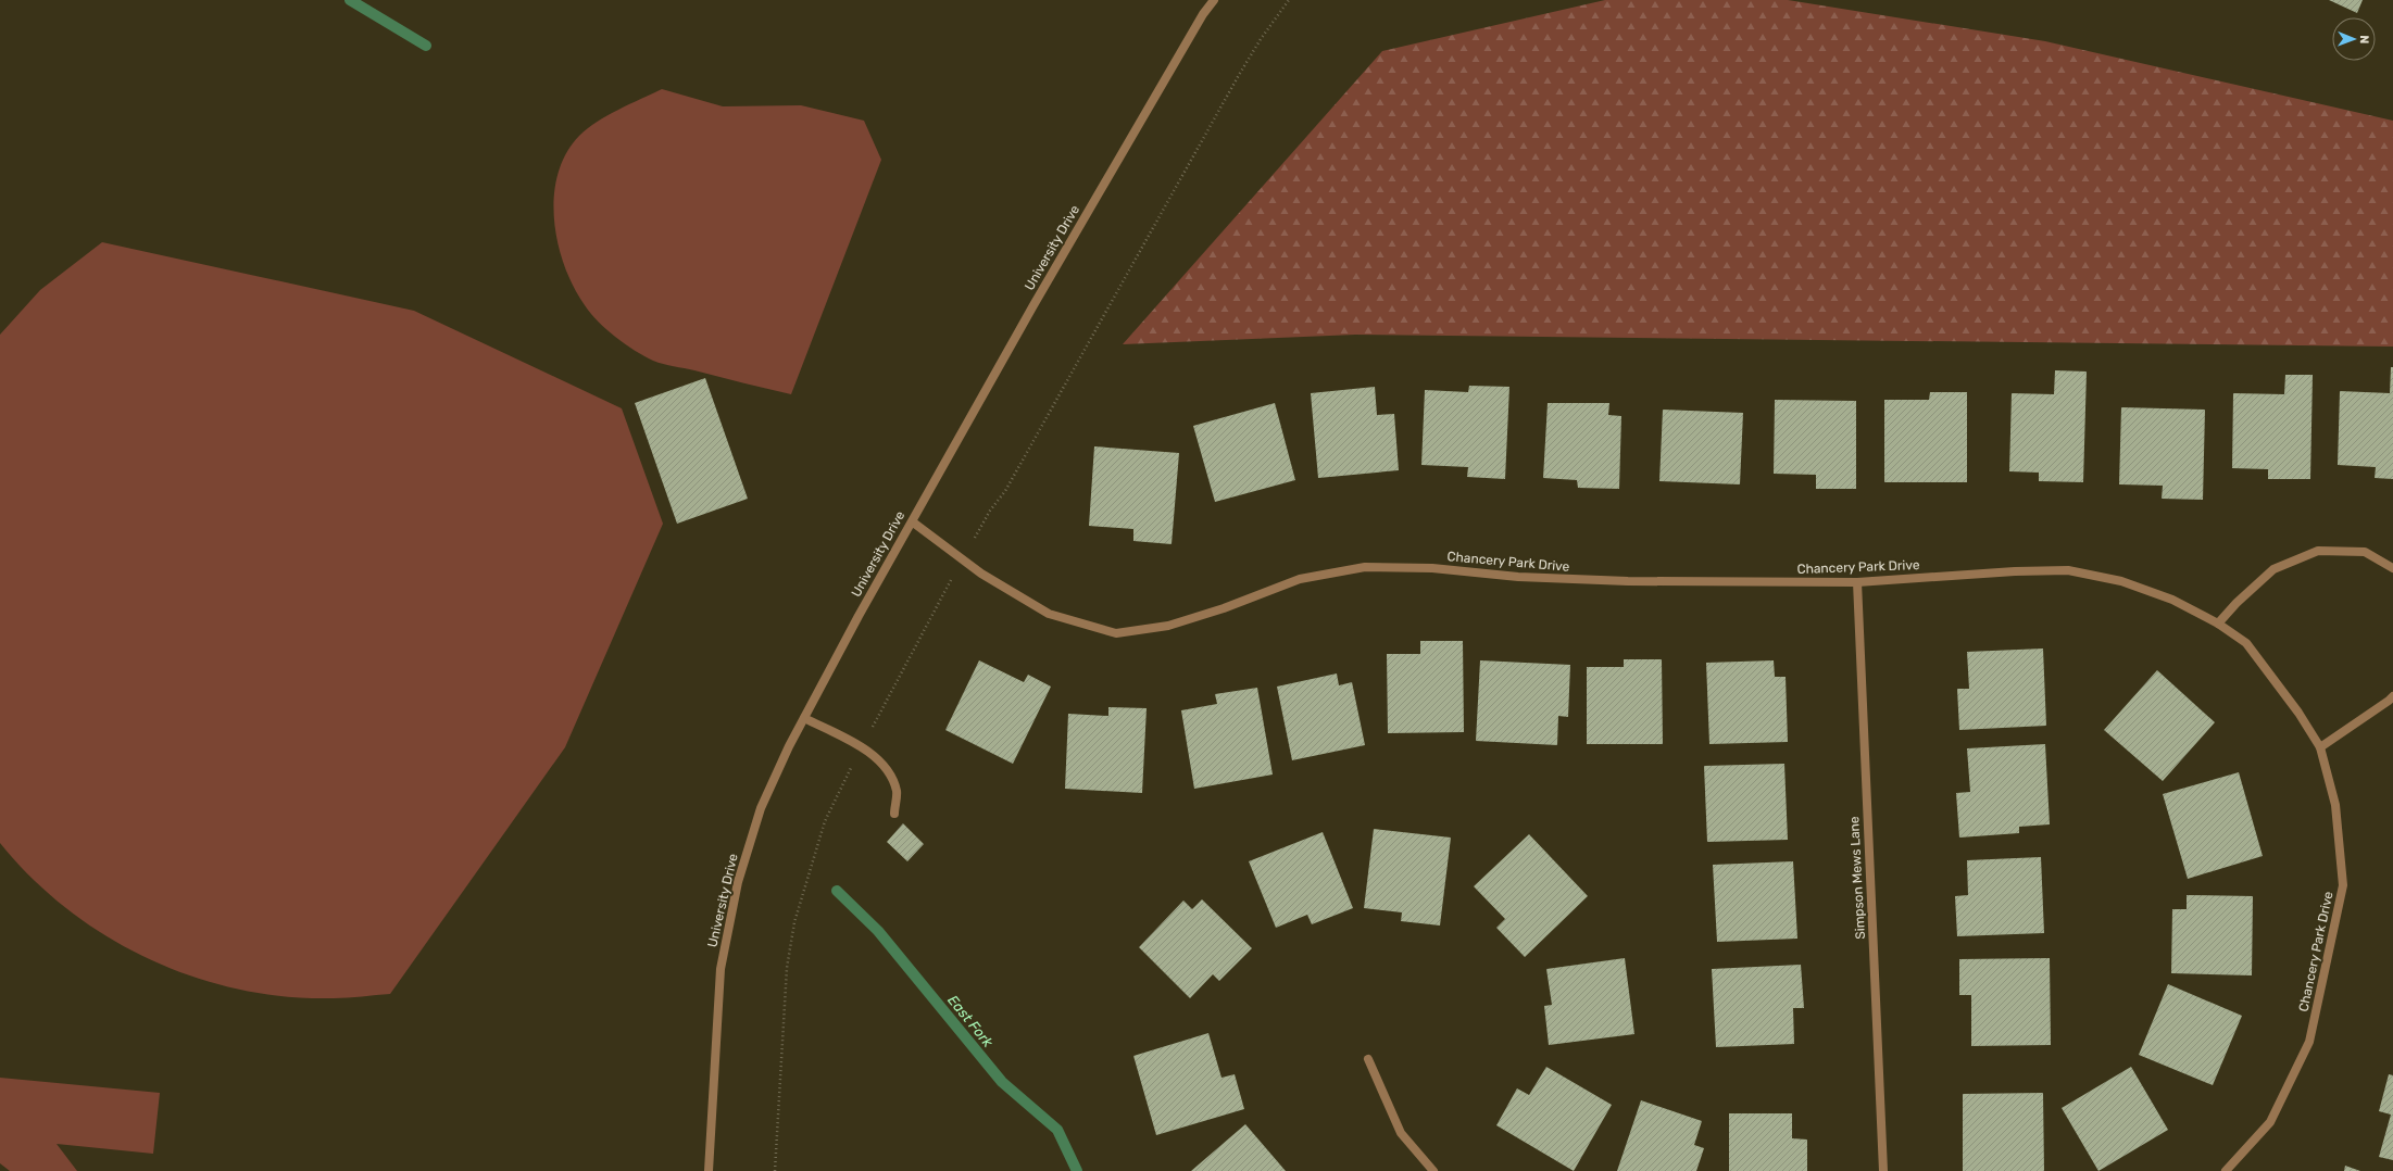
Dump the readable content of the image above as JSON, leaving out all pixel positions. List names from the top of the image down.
{
  "streets": {
    "street": ["University Drive", "Chancery Park Drive", "Simpson Mews Lane"]
  },
  "crossings": [
    ["University Drive", "Chancery Park Drive"],
    ["Chancery Park Drive", "Simpson Mews Lane"]
  ],
  "water": ["East Fork"],
  "north": "right"
}
